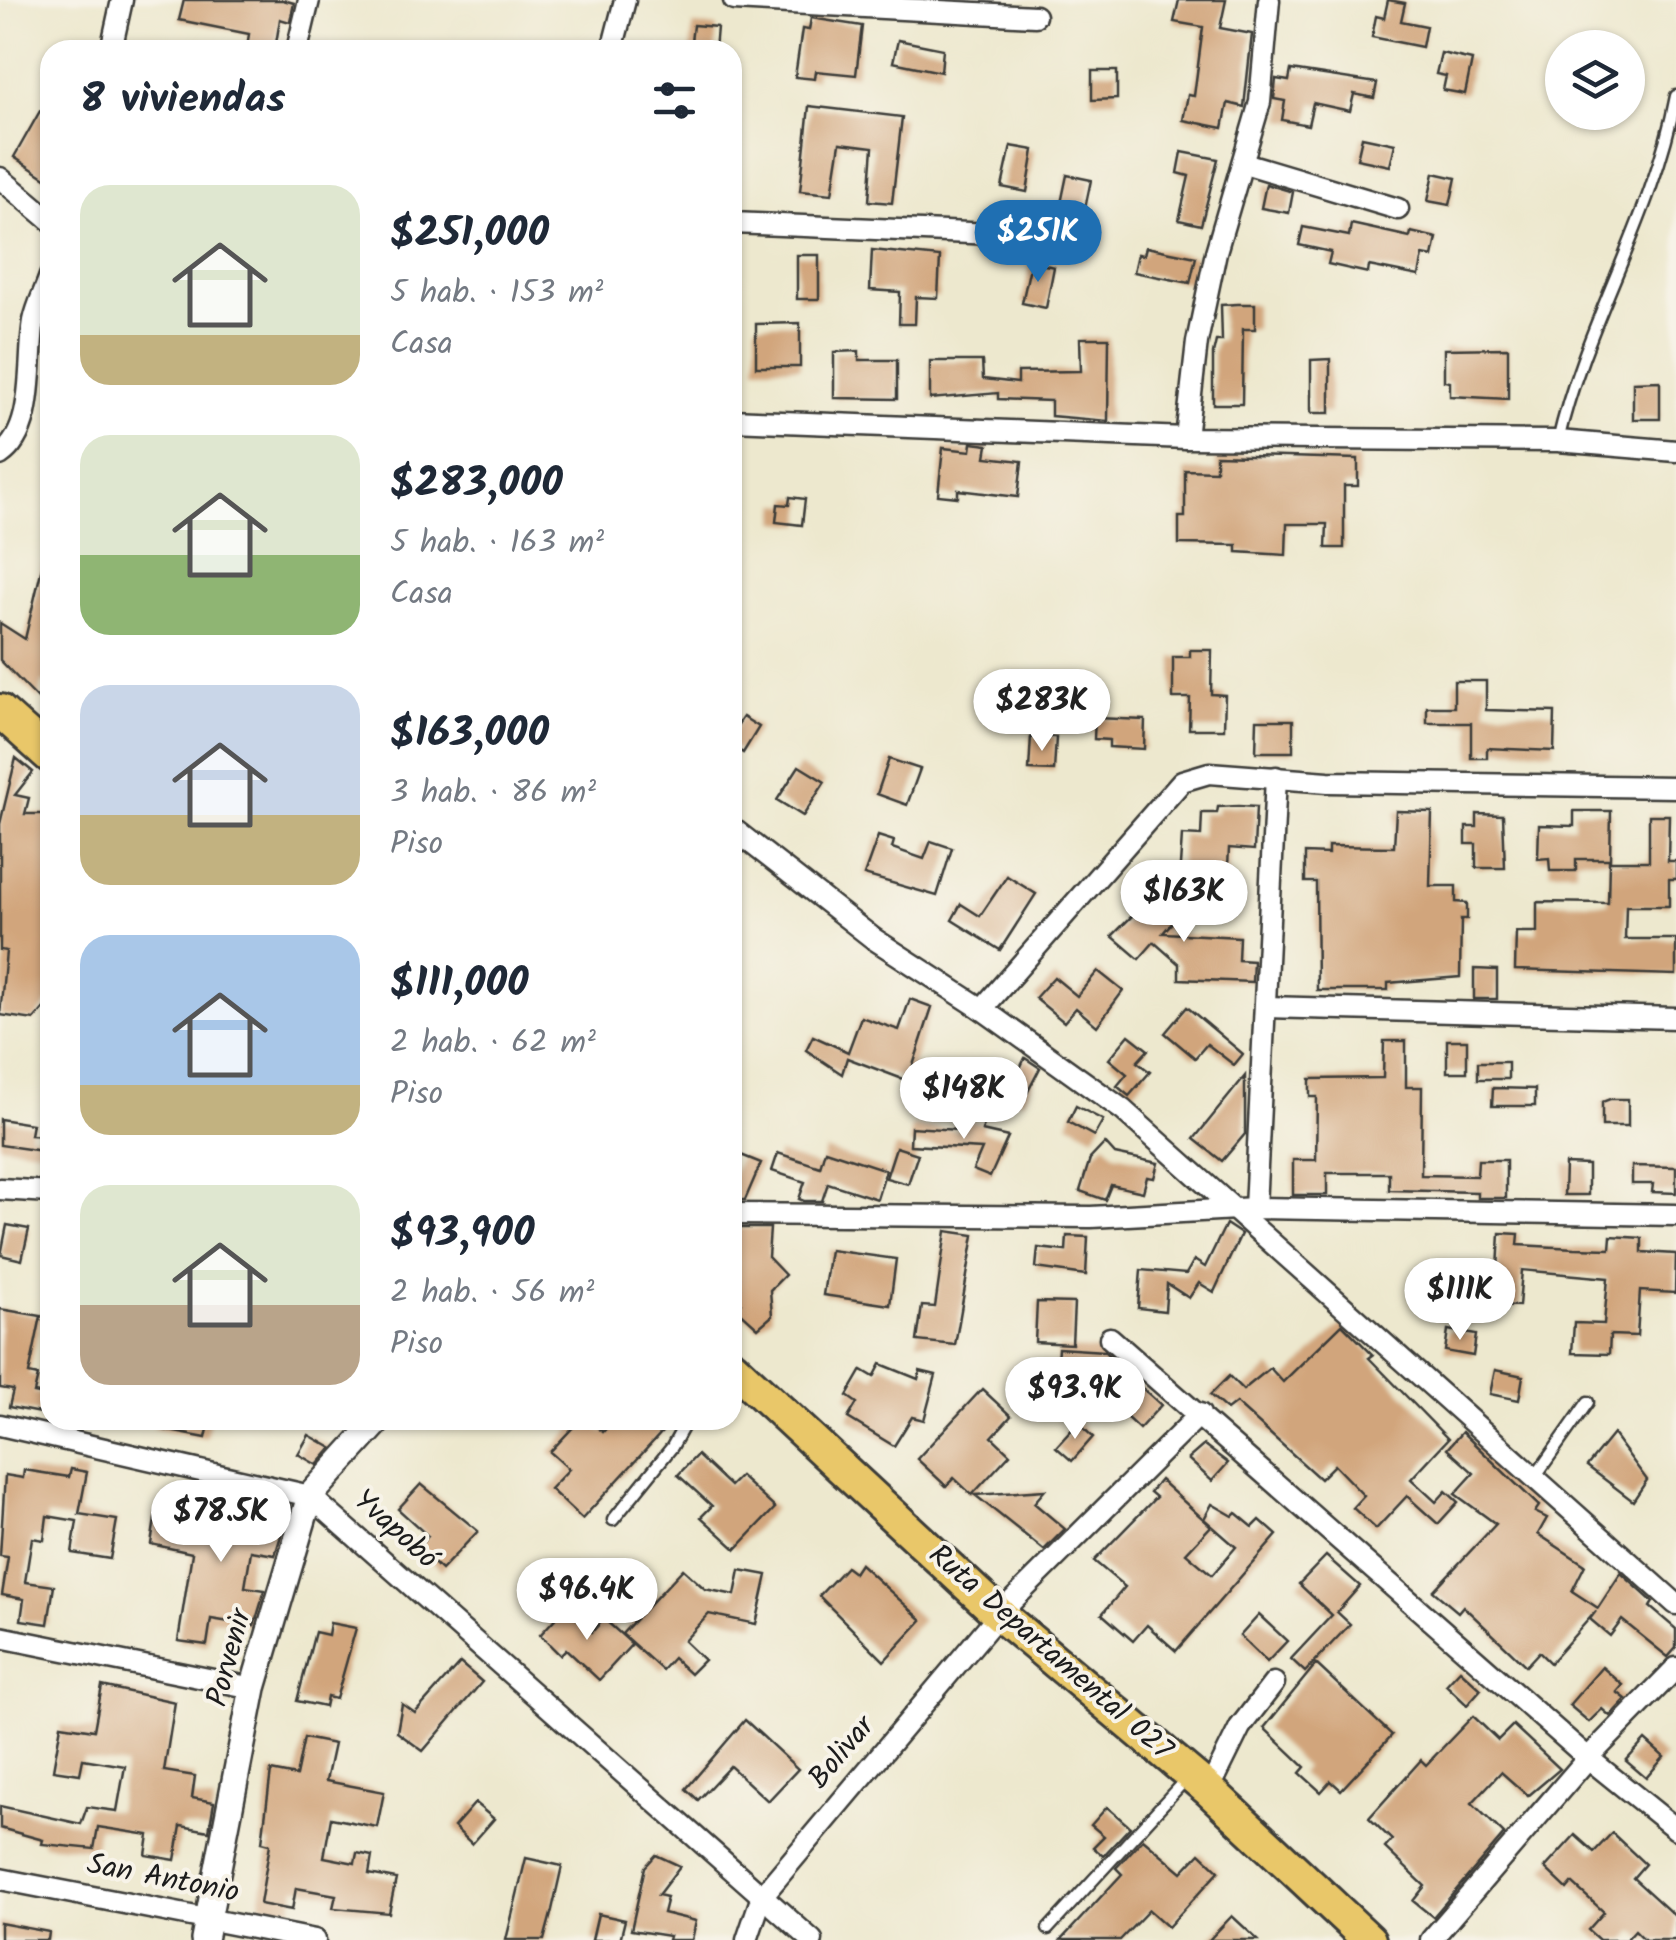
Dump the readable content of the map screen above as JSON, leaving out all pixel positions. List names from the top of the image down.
{
  "streets": {
    "main road": ["Ruta Departamental 027"],
    "street": [
      "Yvapobó",
      "Porvenir",
      "Bolivar",
      "San Antonio"
    ]
  },
  "crossings": [
    ["Yvapobó", "Porvenir"],
    ["Yvapobó", "Bolivar"],
    ["Ruta Departamental 027", "Bolivar"],
    ["Porvenir", "San Antonio"]
  ],
  "page": {
    "heading": "8 viviendas",
    "list": [
      {
        "name": "$251,000",
        "note": "5 hab. · 153 m² · Casa"
      },
      {
        "name": "$283,000",
        "note": "5 hab. · 163 m² · Casa"
      },
      {
        "name": "$163,000",
        "note": "3 hab. · 86 m² · Piso"
      },
      {
        "name": "$111,000",
        "note": "2 hab. · 62 m² · Piso"
      },
      {
        "name": "$93,900",
        "note": "2 hab. · 56 m² · Piso"
      }
    ],
    "price": [
      "$251K",
      "$283K",
      "$163K",
      "$148K",
      "$111K",
      "$93.9K",
      "$78.5K",
      "$96.4K"
    ]
  }
}
